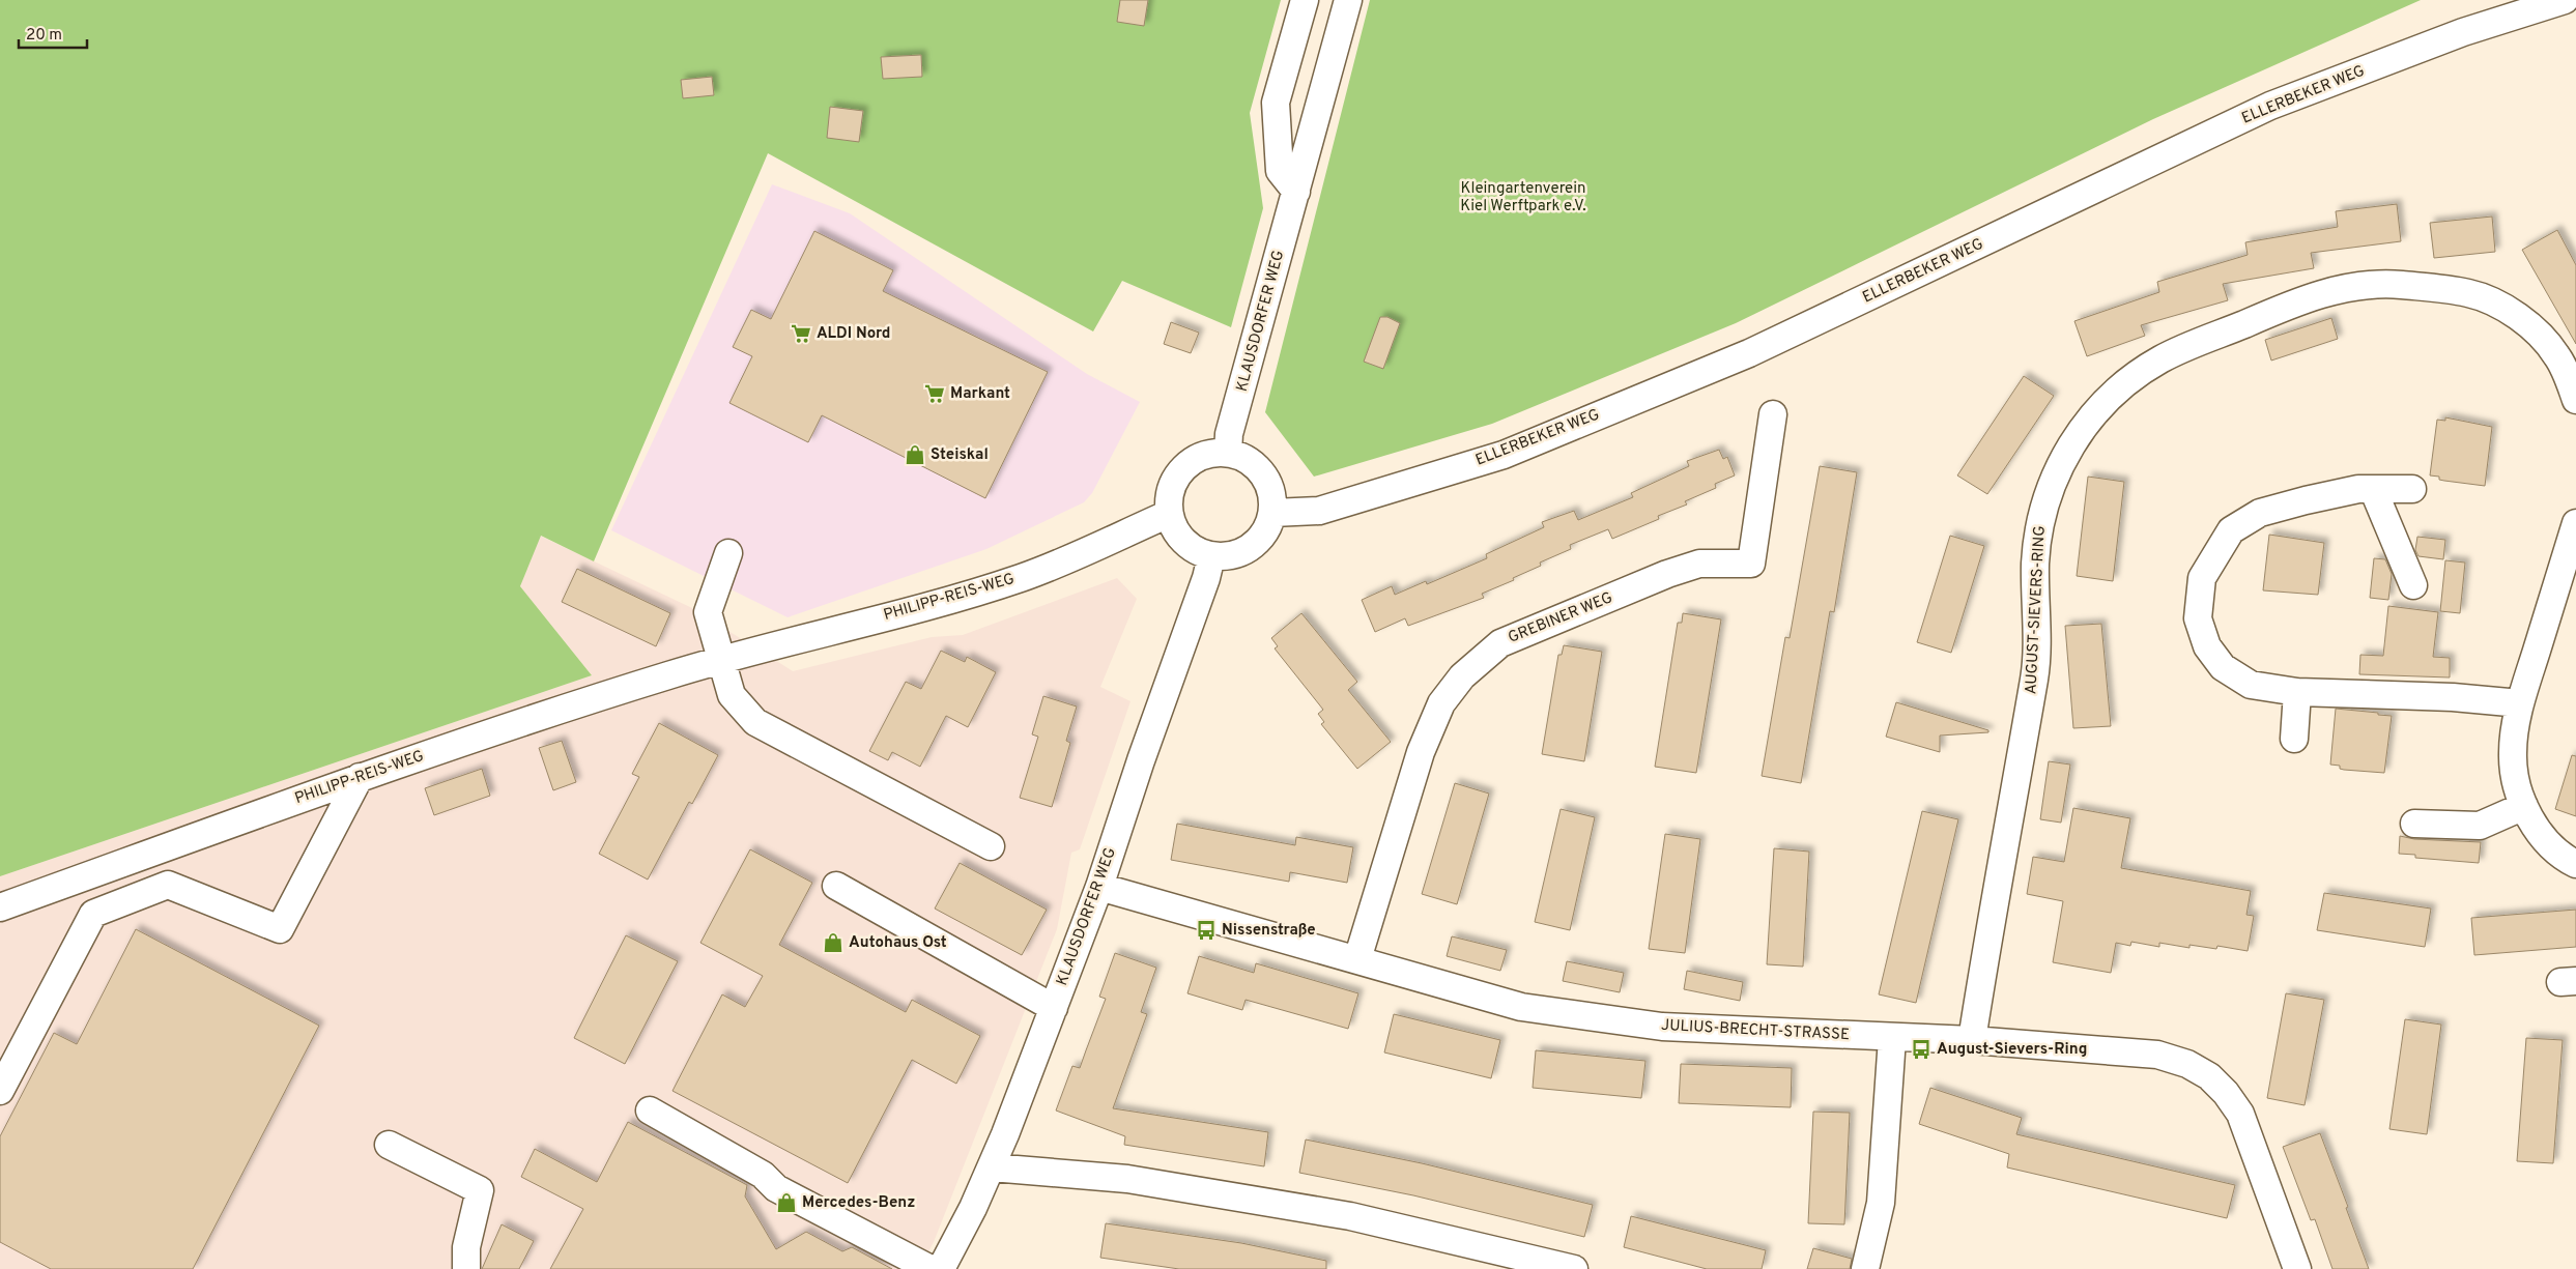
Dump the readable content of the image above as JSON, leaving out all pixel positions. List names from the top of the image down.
{
  "streets": {
    "street": [
      "ELLERBEKER WEG",
      "KLAUSDORFER WEG",
      "PHILIPP-REIS-WEG",
      "AUGUST-SIEVERS-RING",
      "GREBINER WEG",
      "JULIUS-BRECHT-STRASSE"
    ]
  },
  "crossings": [
    ["ELLERBEKER WEG", "KLAUSDORFER WEG"],
    ["ELLERBEKER WEG", "PHILIPP-REIS-WEG"],
    ["KLAUSDORFER WEG", "PHILIPP-REIS-WEG"],
    ["KLAUSDORFER WEG", "JULIUS-BRECHT-STRASSE"],
    ["AUGUST-SIEVERS-RING", "JULIUS-BRECHT-STRASSE"],
    ["GREBINER WEG", "JULIUS-BRECHT-STRASSE"]
  ],
  "parks": ["Kleingartenverein Kiel Werftpark e.V."],
  "places": {
    "supermarket": ["ALDI Nord", "Markant"],
    "shop": ["Steiskal", "Autohaus Ost", "Mercedes-Benz"],
    "bus stop": ["Nissenstraße", "August-Sievers-Ring"]
  },
  "scale_bar": "20 m"
}
